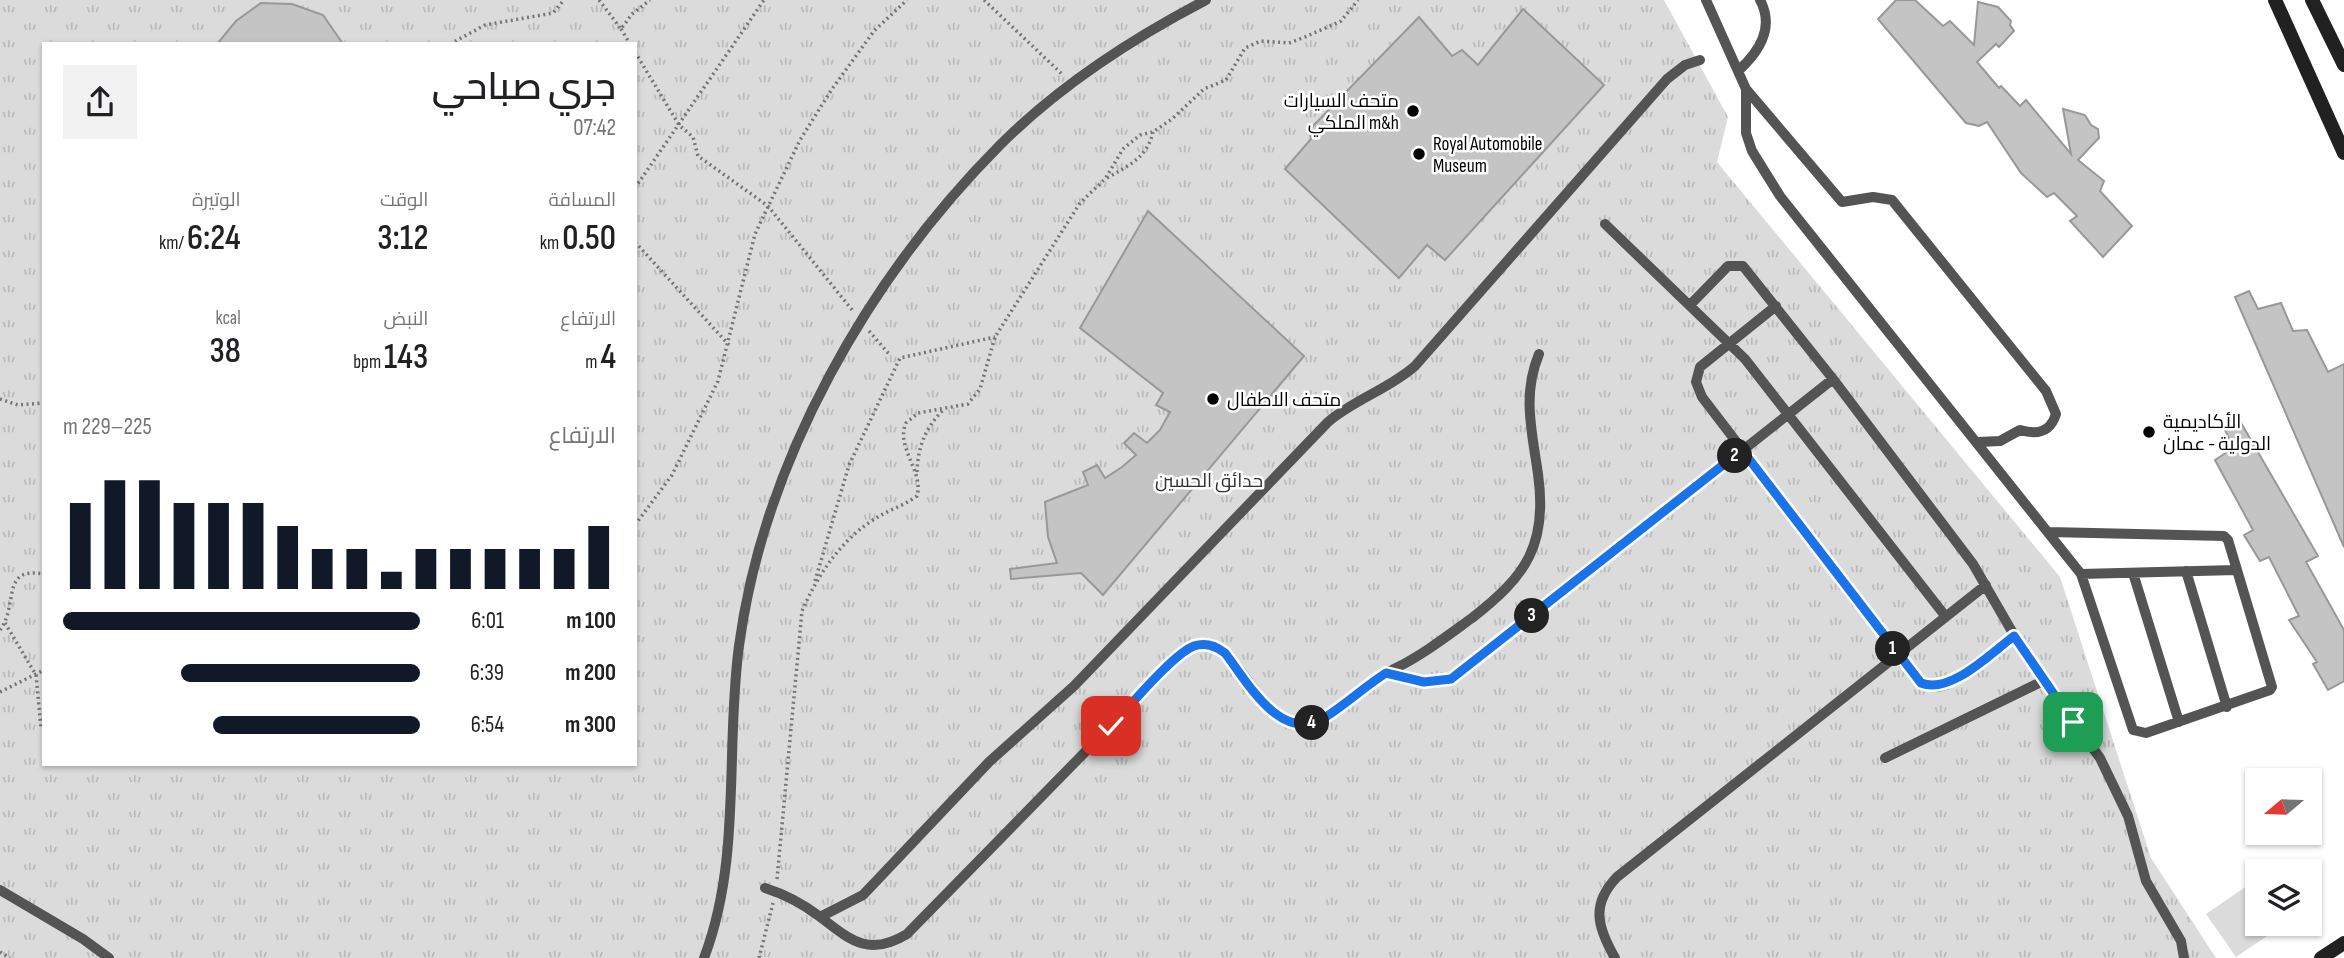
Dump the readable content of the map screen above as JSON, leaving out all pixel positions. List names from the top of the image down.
{
  "parks": ["حدائق الحسين"],
  "places": [
    "متحف السيارات الملكي m&h",
    "Royal Automobile Museum",
    "متحف الاطفال",
    "الأكاديمية الدولية - عمان"
  ],
  "north": "left",
  "page": {
    "heading": ["جري صباحي", "07:42"],
    "stats": [
      ["المسافة", "0.50 km"],
      ["الوقت", "3:12"],
      ["الوتيرة", "6:24 /km"],
      ["الارتفاع", "4 m"],
      ["النبض", "143 bpm"],
      ["kcal", "38"]
    ],
    "chart": ["الارتفاع", "225–229 m"],
    "pins": [
      "2",
      "3",
      "1",
      "4"
    ],
    "list": [
      {
        "name": "100 m",
        "note": "6:01"
      },
      {
        "name": "200 m",
        "note": "6:39"
      },
      {
        "name": "300 m",
        "note": "6:54"
      }
    ]
  }
}
